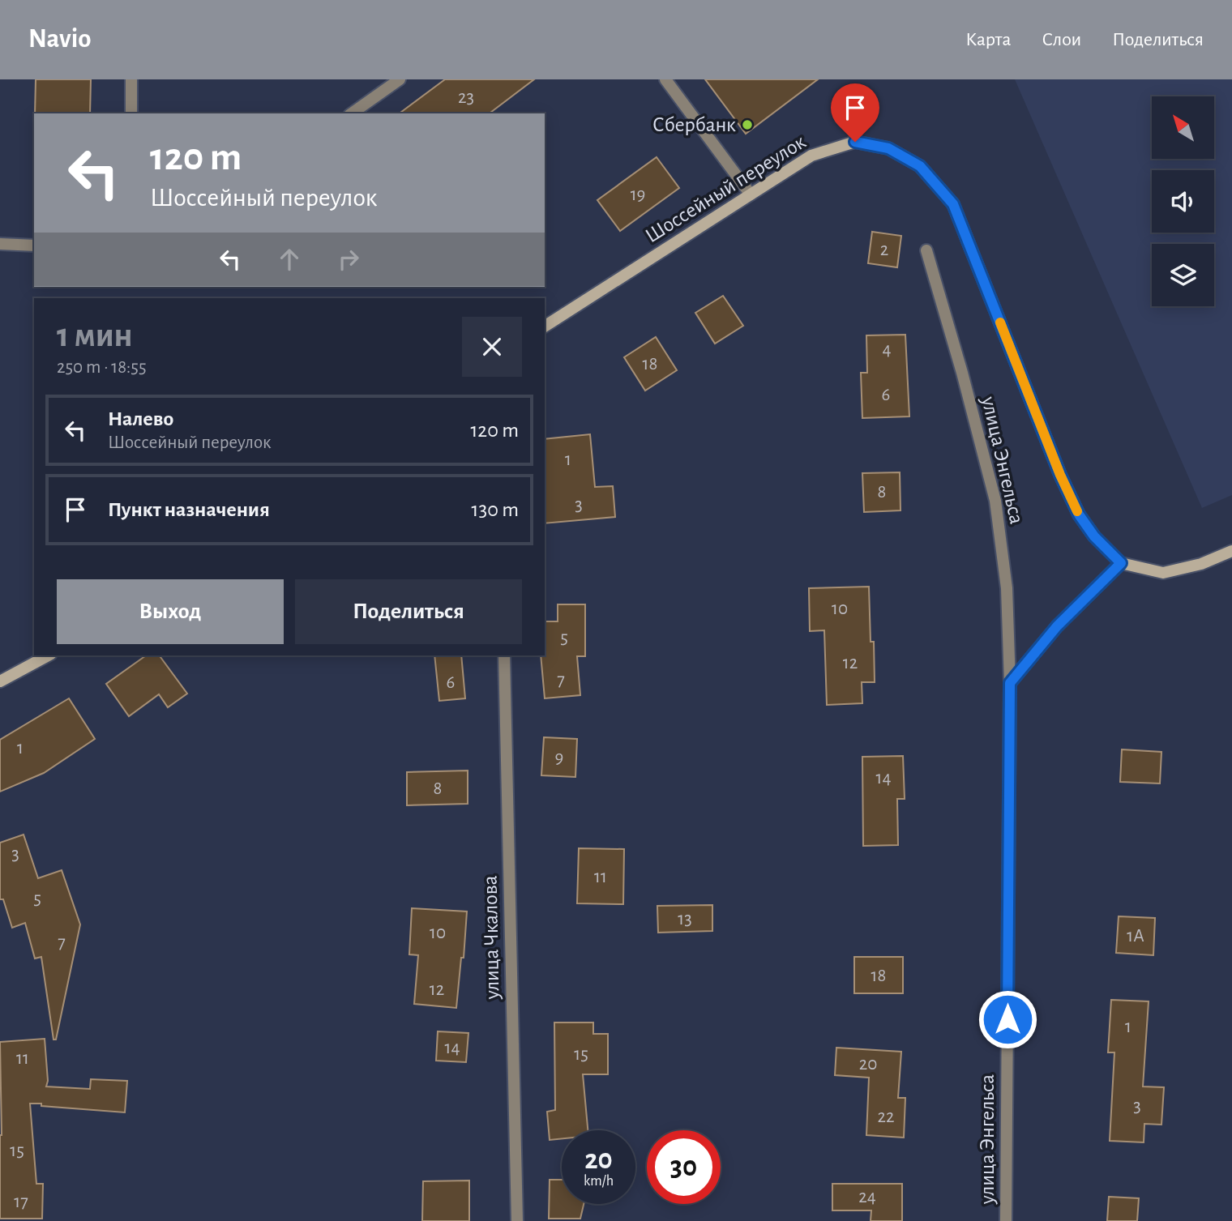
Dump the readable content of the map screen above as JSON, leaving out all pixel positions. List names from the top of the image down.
{
  "streets": {
    "main road": ["Шоссейный переулок"],
    "street": ["улица Энгельса", "улица Чкалова"]
  },
  "places": ["Сбербанк"],
  "house_numbers": [
    "23",
    "19",
    "2",
    "4",
    "18",
    "6",
    "1",
    "8",
    "3",
    "10",
    "5",
    "12",
    "7",
    "6",
    "1",
    "9",
    "14",
    "8",
    "3",
    "11",
    "5",
    "13",
    "10",
    "1А",
    "7",
    "18",
    "12",
    "1",
    "14",
    "15",
    "11",
    "20",
    "3",
    "22",
    "15",
    "24",
    "17"
  ],
  "north": "top left",
  "page": {
    "header": "Navio",
    "nav": ["Карта", "Слои", "Поделиться"],
    "turn": ["120 m", "Шоссейный переулок"],
    "heading": ["1 мин", "250 m · 18:55"],
    "list": [
      {
        "name": "Налево",
        "note": "Шоссейный переулок",
        "value": "120 m"
      },
      {
        "name": "Пункт назначения",
        "value": "130 m"
      }
    ],
    "buttons": ["Выход", "Поделиться"],
    "speed": "20 km/h",
    "limit": "30"
  }
}
